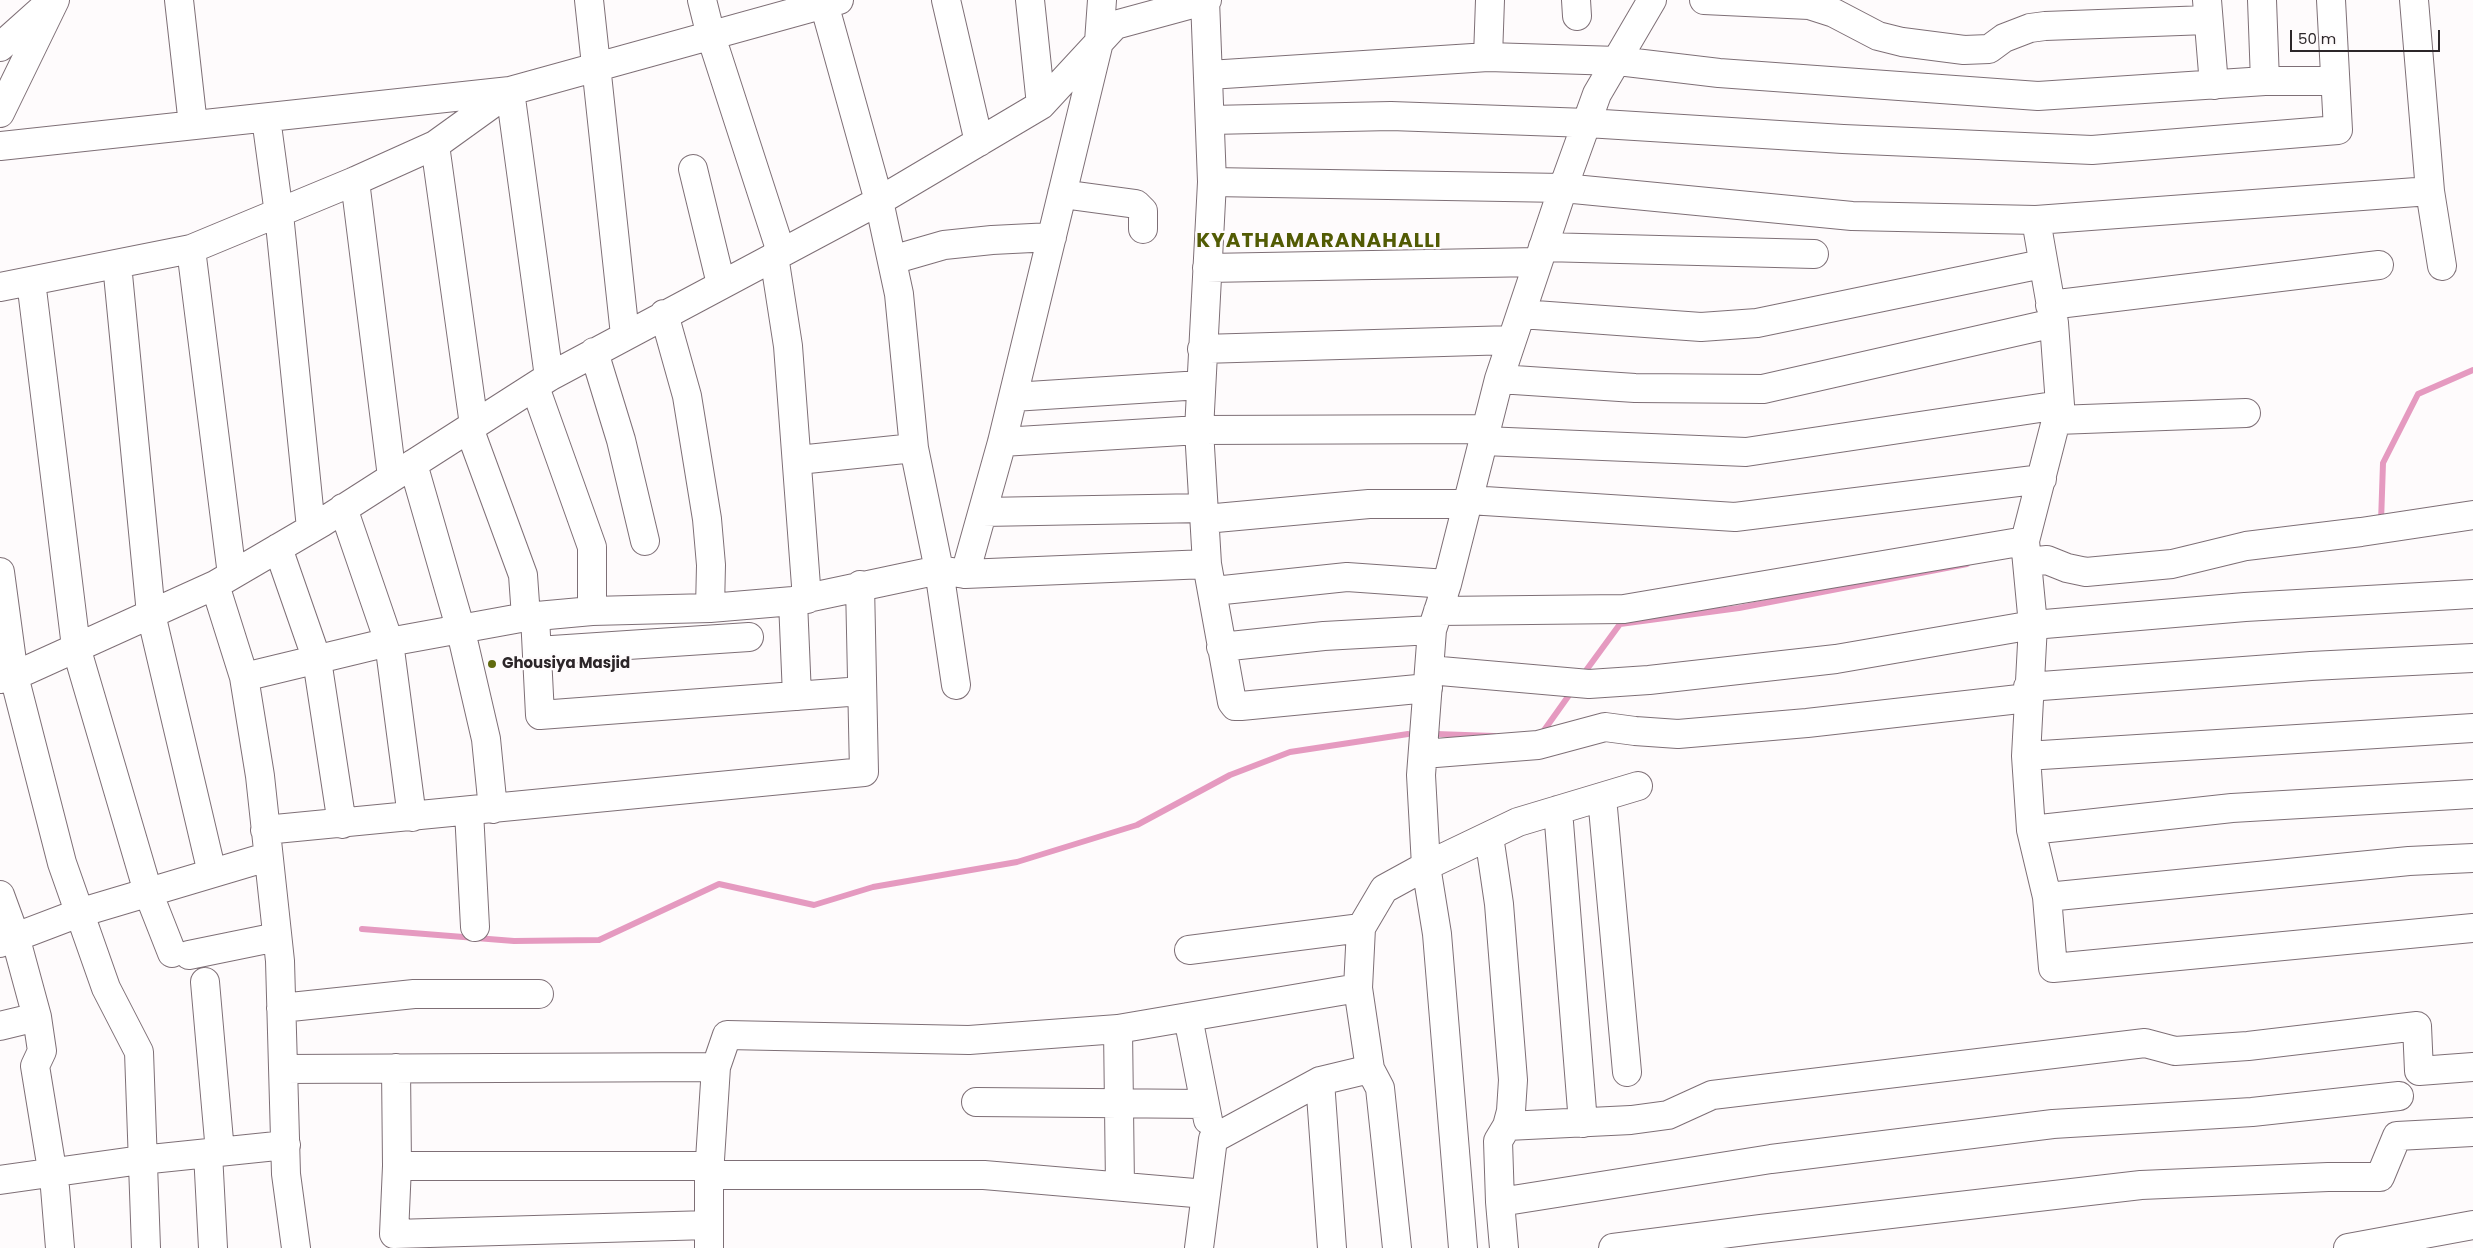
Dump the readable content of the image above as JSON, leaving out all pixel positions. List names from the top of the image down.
{
  "districts": ["KYATHAMARANAHALLI"],
  "places": ["Ghousiya Masjid"],
  "scale_bar": "50 m"
}
